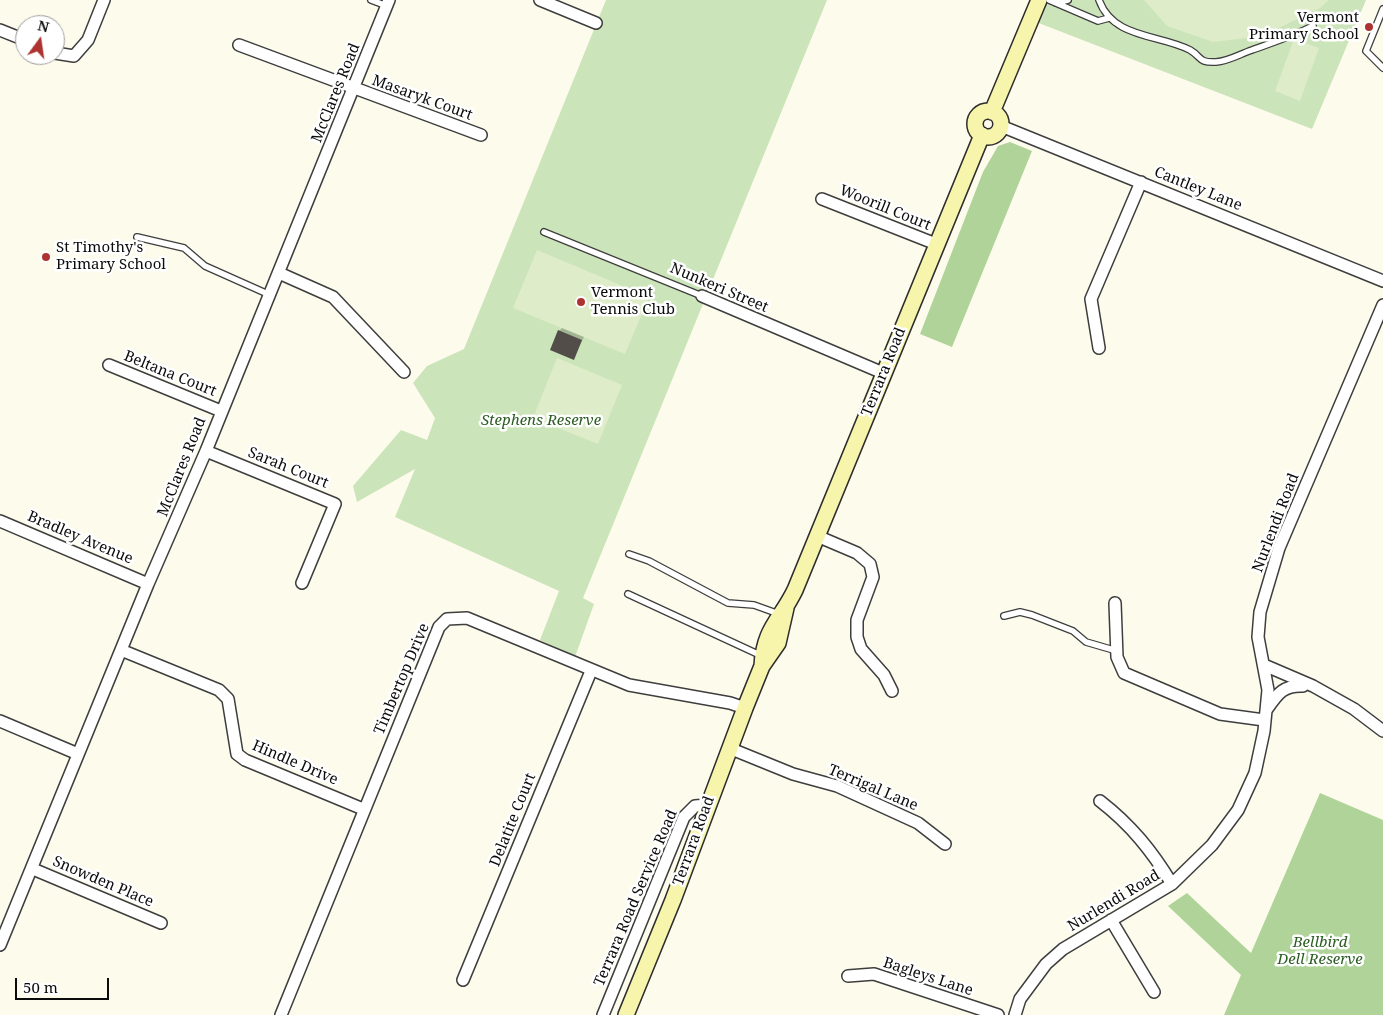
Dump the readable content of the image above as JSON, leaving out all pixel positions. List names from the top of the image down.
{
  "streets": {
    "main road": ["Terrara Road"],
    "street": [
      "McClares Road",
      "Masaryk Court",
      "Cantley Lane",
      "Woorill Court",
      "Nunkeri Street",
      "Beltana Court",
      "Sarah Court",
      "Nurlendi Road",
      "Bradley Avenue",
      "Timbertop Drive",
      "Hindle Drive",
      "Terrigal Lane",
      "Delatite Court",
      "Snowden Place",
      "Terrara Road Service Road",
      "Bagleys Lane"
    ]
  },
  "crossings": [
    ["McClares Road", "Masaryk Court"],
    ["McClares Road", "Beltana Court"],
    ["McClares Road", "Sarah Court"],
    ["McClares Road", "Bradley Avenue"],
    ["McClares Road", "Hindle Drive"],
    ["McClares Road", "Snowden Place"],
    ["Cantley Lane", "Terrara Road"],
    ["Woorill Court", "Terrara Road"],
    ["Nunkeri Street", "Terrara Road"],
    ["Terrara Road", "Timbertop Drive"],
    ["Terrara Road", "Terrigal Lane"],
    ["Terrara Road", "Terrara Road Service Road"],
    ["Timbertop Drive", "Hindle Drive"],
    ["Timbertop Drive", "Delatite Court"]
  ],
  "parks": ["Stephens Reserve", "Bellbird Dell Reserve"],
  "places": ["Vermont Primary School", "St Timothy's Primary School", "Vermont Tennis Club"],
  "scale_bar": "50 m",
  "north": "top"
}
